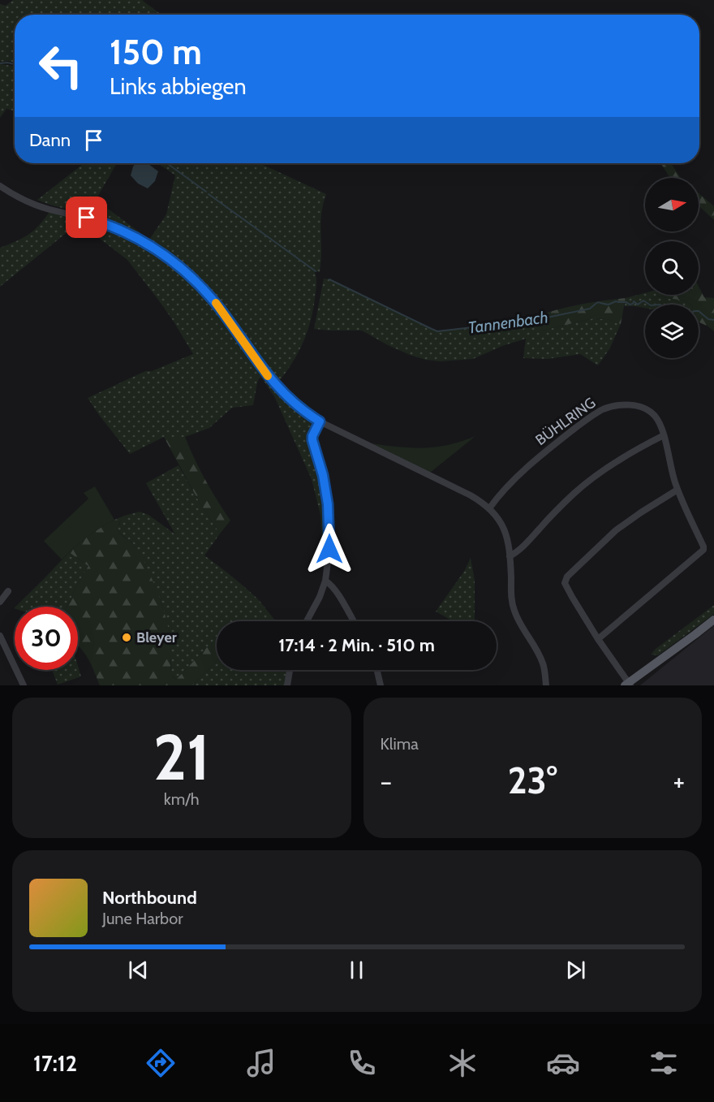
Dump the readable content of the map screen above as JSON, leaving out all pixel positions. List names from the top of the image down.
{
  "streets": {
    "street": ["BÜHLRING"]
  },
  "water": ["Tannenbach"],
  "places": ["Bleyer"],
  "north": "right",
  "page": {
    "turn": ["150 m", "Links abbiegen"],
    "then": "Dann",
    "limit": "30",
    "trip": "17:14 · 2 Min. · 510 m",
    "tile": [
      ["21", "km/h"],
      "Klima"
    ],
    "heat": ["−", "23°", "+"],
    "song": ["Northbound", "June Harbor"],
    "tabs": "17:12"
  }
}
